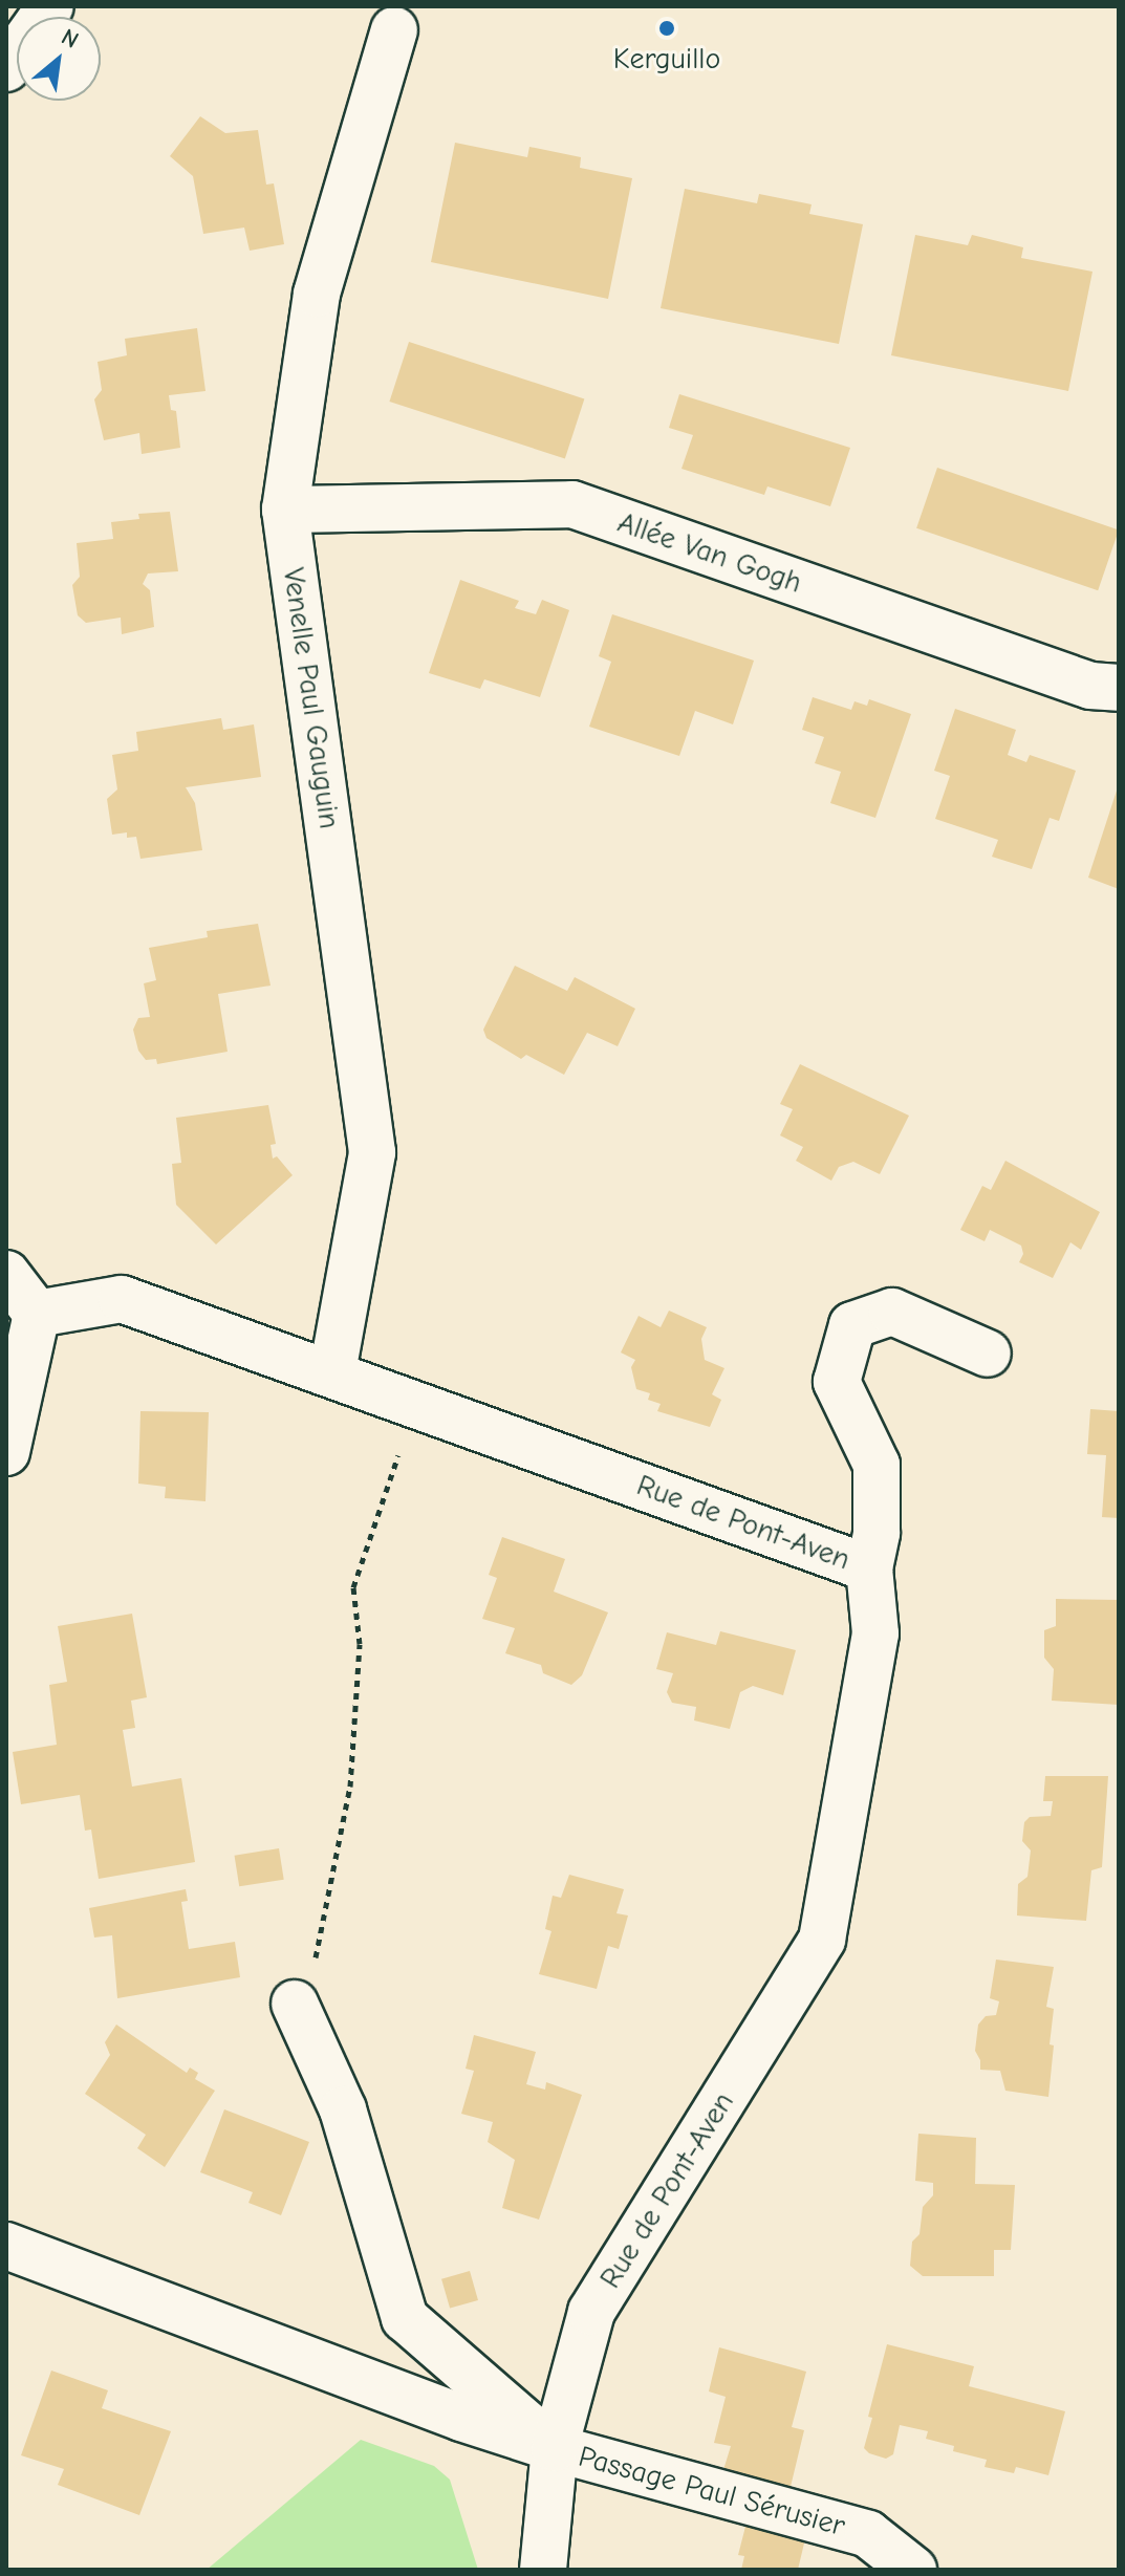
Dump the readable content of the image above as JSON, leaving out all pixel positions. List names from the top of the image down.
{
  "streets": {
    "street": [
      "Allée Van Gogh",
      "Venelle Paul Gauguin",
      "Rue de Pont-Aven",
      "Passage Paul Sérusier"
    ]
  },
  "crossings": [
    ["Allée Van Gogh", "Venelle Paul Gauguin"],
    ["Venelle Paul Gauguin", "Rue de Pont-Aven"],
    ["Rue de Pont-Aven", "Passage Paul Sérusier"]
  ],
  "places": ["Kerguillo"],
  "north": "top right"
}
